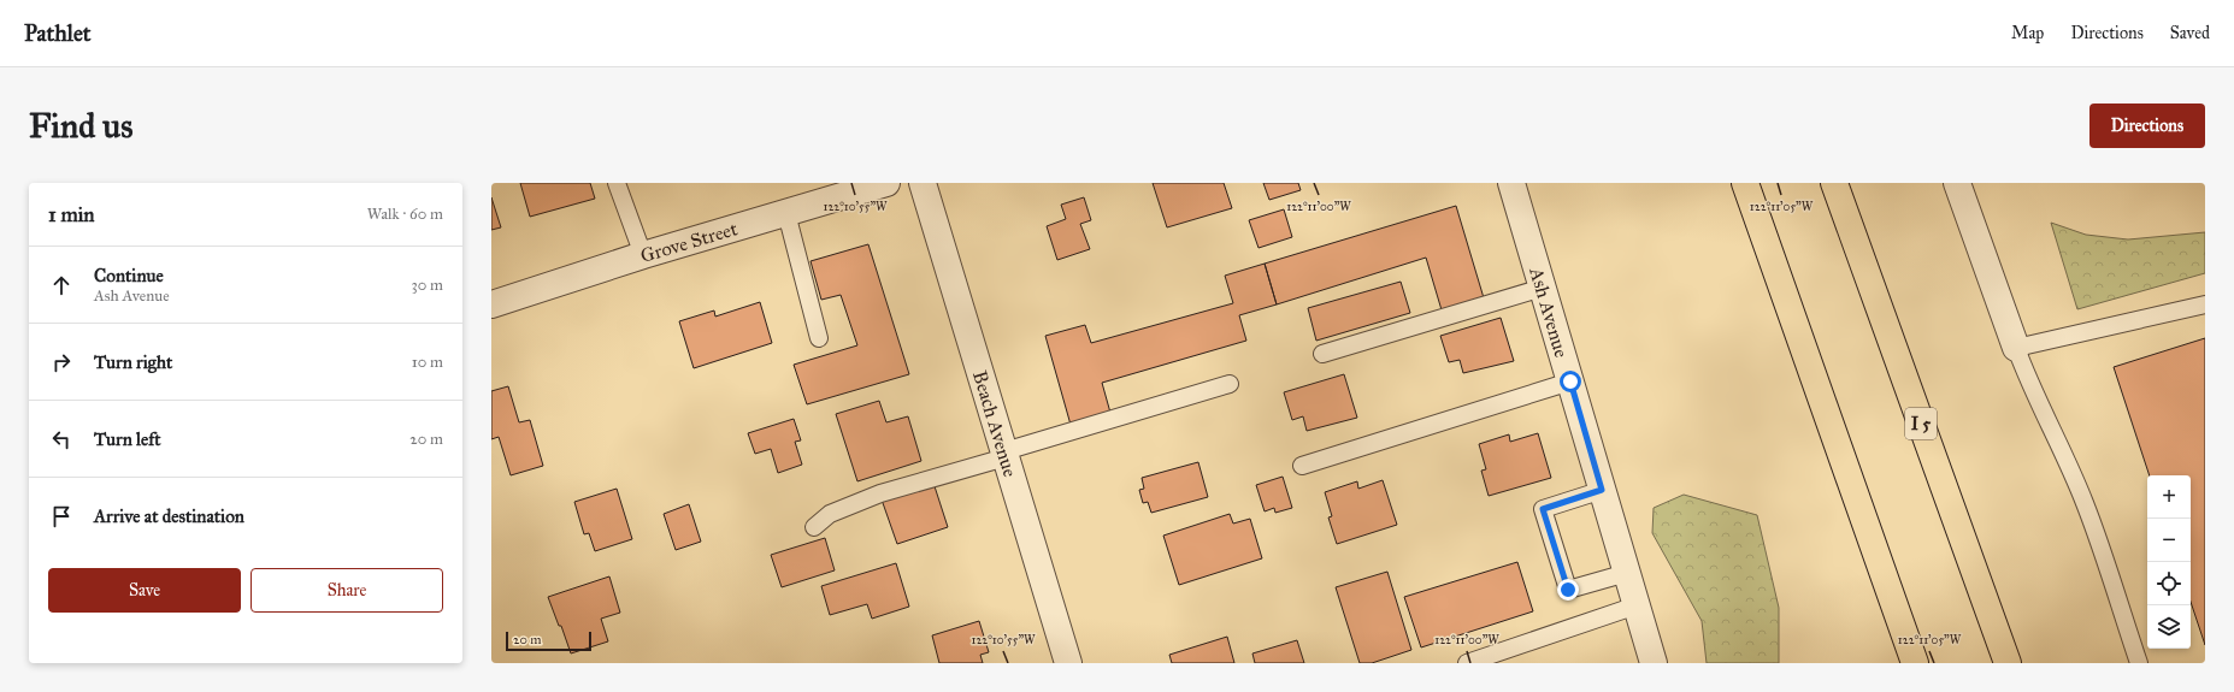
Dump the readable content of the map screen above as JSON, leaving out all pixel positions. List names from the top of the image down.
{
  "streets": {
    "highway": ["I 5"],
    "street": ["Grove Street", "Ash Avenue", "Beach Avenue"]
  },
  "scale_bar": "20 m",
  "page": {
    "header": "Pathlet",
    "nav": ["Map", "Directions", "Saved"],
    "buttons": [
      "Directions",
      ["Save", "Share"]
    ],
    "title": "Find us",
    "heading": ["1 min", "Walk · 60 m"],
    "list": [
      ["Continue", "Ash Avenue", "30 m"],
      ["Turn right", "10 m"],
      ["Turn left", "20 m"],
      "Arrive at destination"
    ],
    "map_buttons": ["+", "−"],
    "scale": "20 m"
  },
  "coordinates": ["122°10'55\"W", "122°11'00\"W", "122°11'05\"W"]
}
